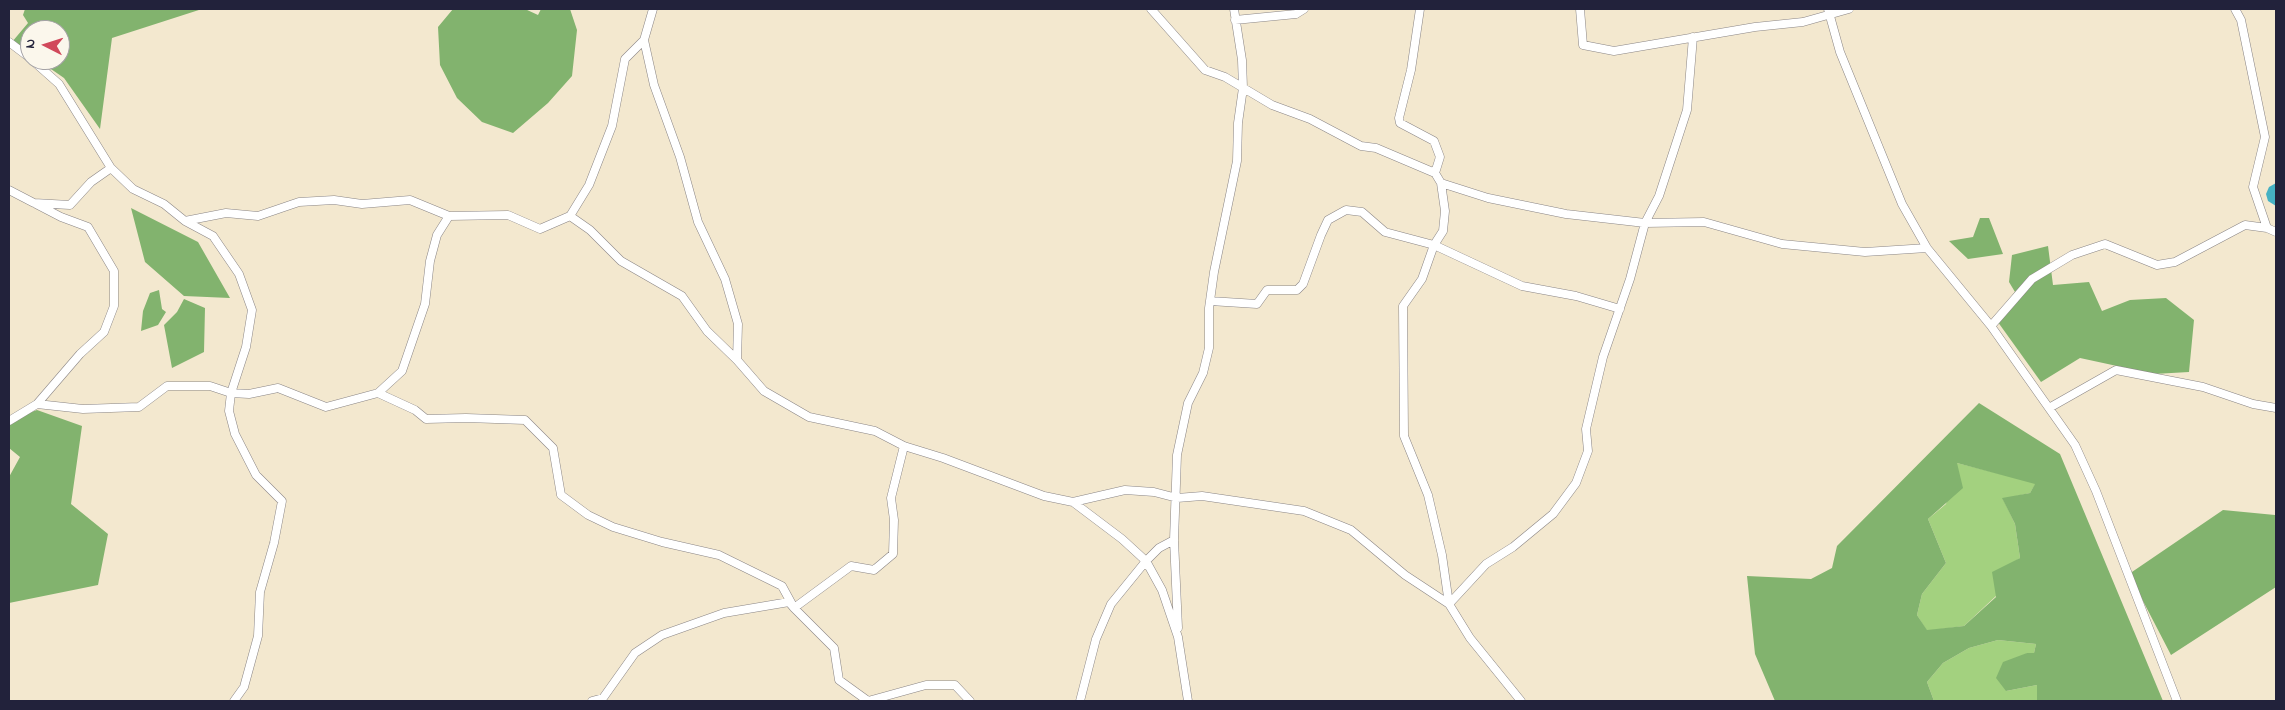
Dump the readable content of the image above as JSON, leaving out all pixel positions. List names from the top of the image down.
{
  "north": "left"
}
